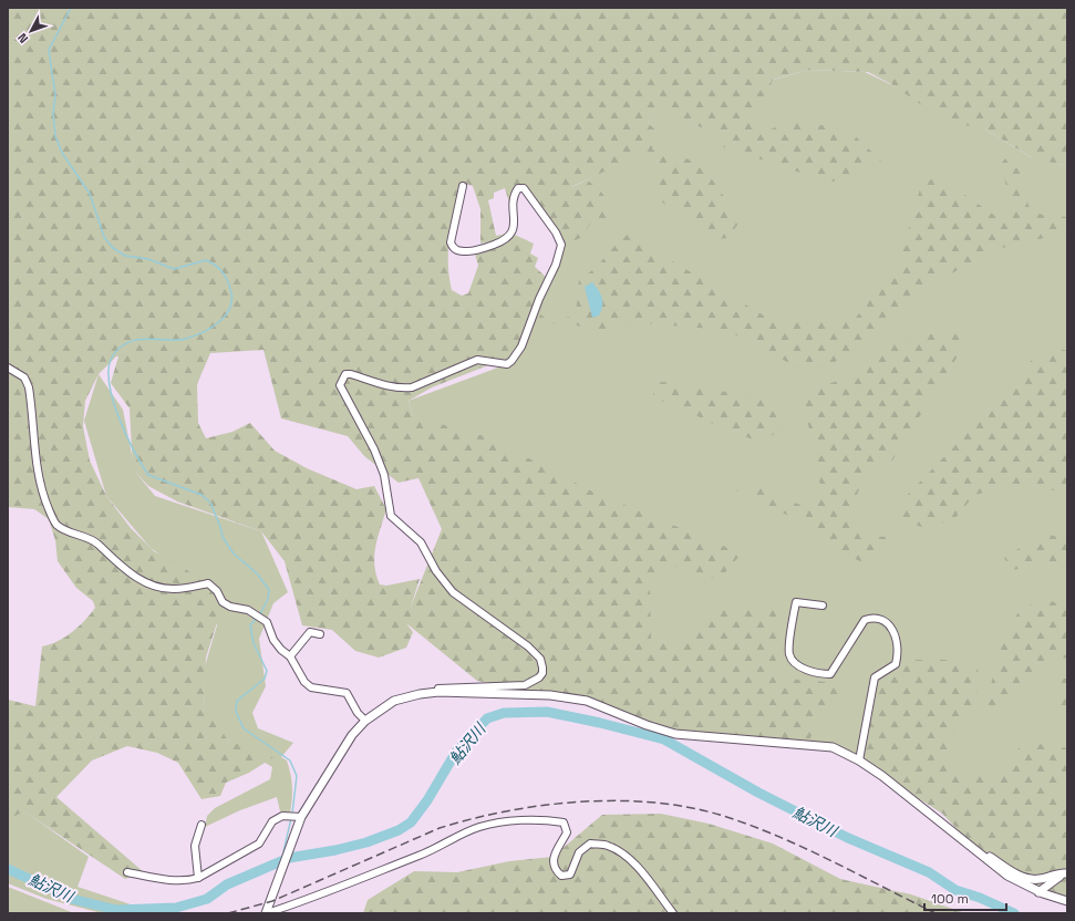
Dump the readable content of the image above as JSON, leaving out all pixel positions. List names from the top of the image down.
{
  "water": ["鮎沢川"],
  "scale_bar": "100 m",
  "north": "bottom left"
}
